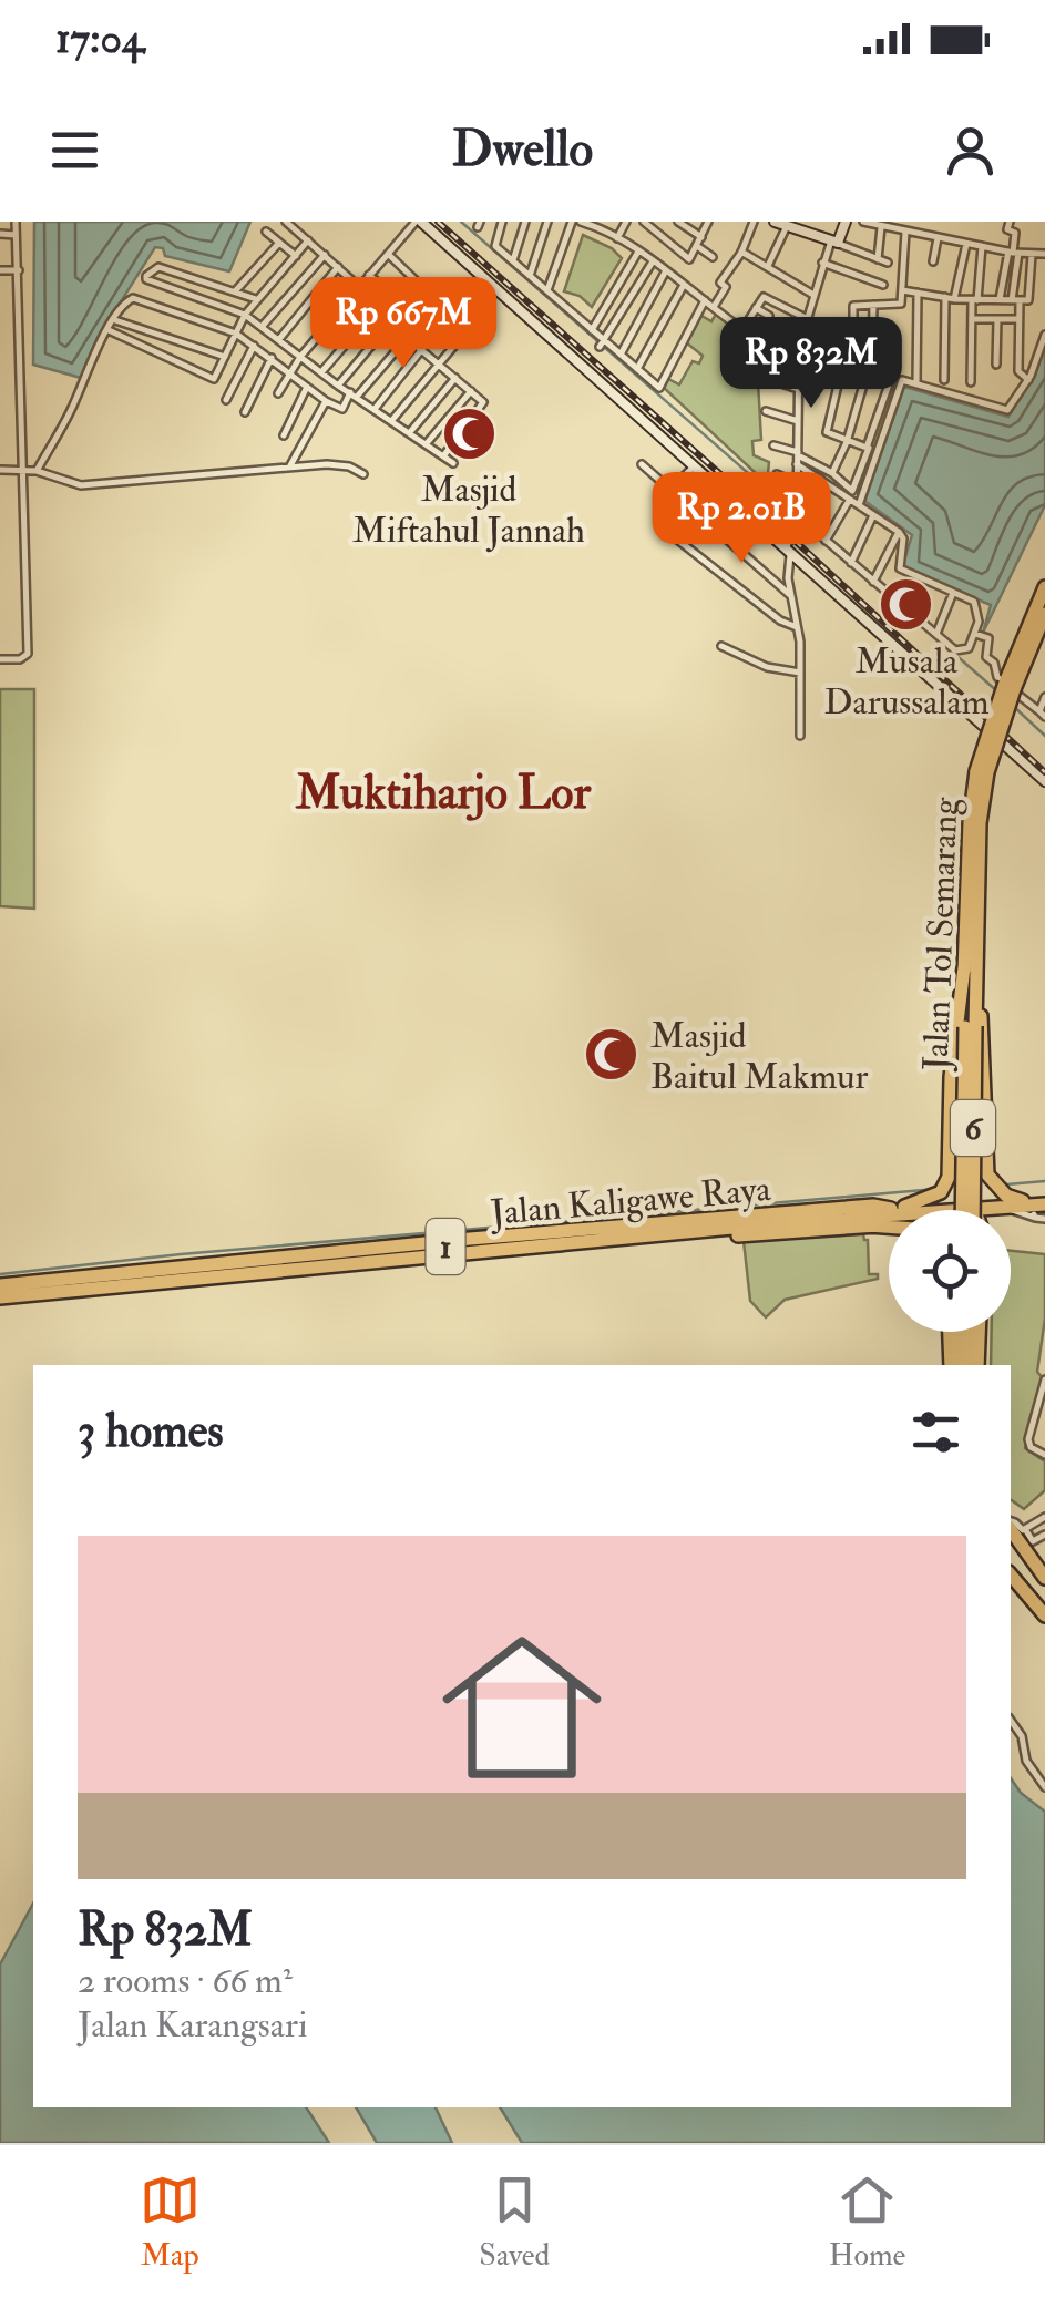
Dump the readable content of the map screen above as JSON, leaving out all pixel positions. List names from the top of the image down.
{
  "streets": {
    "highway": [
      "Jalan Tol Semarang",
      "6",
      "Jalan Kaligawe Raya",
      "1"
    ]
  },
  "crossings": [
    ["Jalan Kaligawe Raya", "1"]
  ],
  "districts": ["Muktiharjo Lor"],
  "places": {
    "mosque": ["Masjid Miftahul Jannah", "Musala Darussalam", "Masjid Baitul Makmur"]
  },
  "page": {
    "status": "17:04",
    "header": "Dwello",
    "price": ["Rp 667M", "Rp 832M", "Rp 2.01B"],
    "heading": "3 homes",
    "list": [
      {
        "name": "Rp 832M",
        "note": "2 rooms · 66 m² · Jalan Karangsari"
      }
    ],
    "tabs": ["Map", "Saved", "Home"]
  }
}
